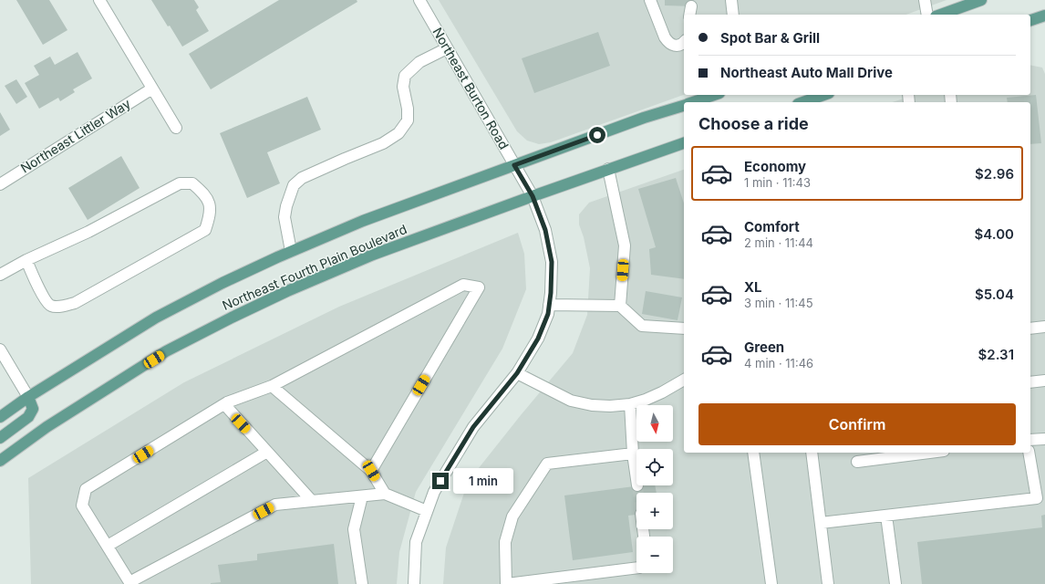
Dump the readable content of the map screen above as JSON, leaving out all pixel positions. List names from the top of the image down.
{
  "streets": {
    "main road": ["Northeast Fourth Plain Boulevard"],
    "street": ["Northeast Burton Road", "Northeast Littler Way"]
  },
  "crossings": [
    ["Northeast Burton Road", "Northeast Fourth Plain Boulevard"]
  ],
  "north": "bottom",
  "page": {
    "banner": ["Spot Bar & Grill", "Northeast Auto Mall Drive"],
    "heading": "Choose a ride",
    "list": [
      {
        "name": "Economy",
        "note": "1 min · 11:43",
        "value": "$2.96"
      },
      {
        "name": "Comfort",
        "note": "2 min · 11:44",
        "value": "$4.00"
      },
      {
        "name": "XL",
        "note": "3 min · 11:45",
        "value": "$5.04"
      },
      {
        "name": "Green",
        "note": "4 min · 11:46",
        "value": "$2.31"
      }
    ],
    "buttons": "Confirm",
    "map_buttons": ["+", "−"],
    "bubble": "1 min"
  }
}
